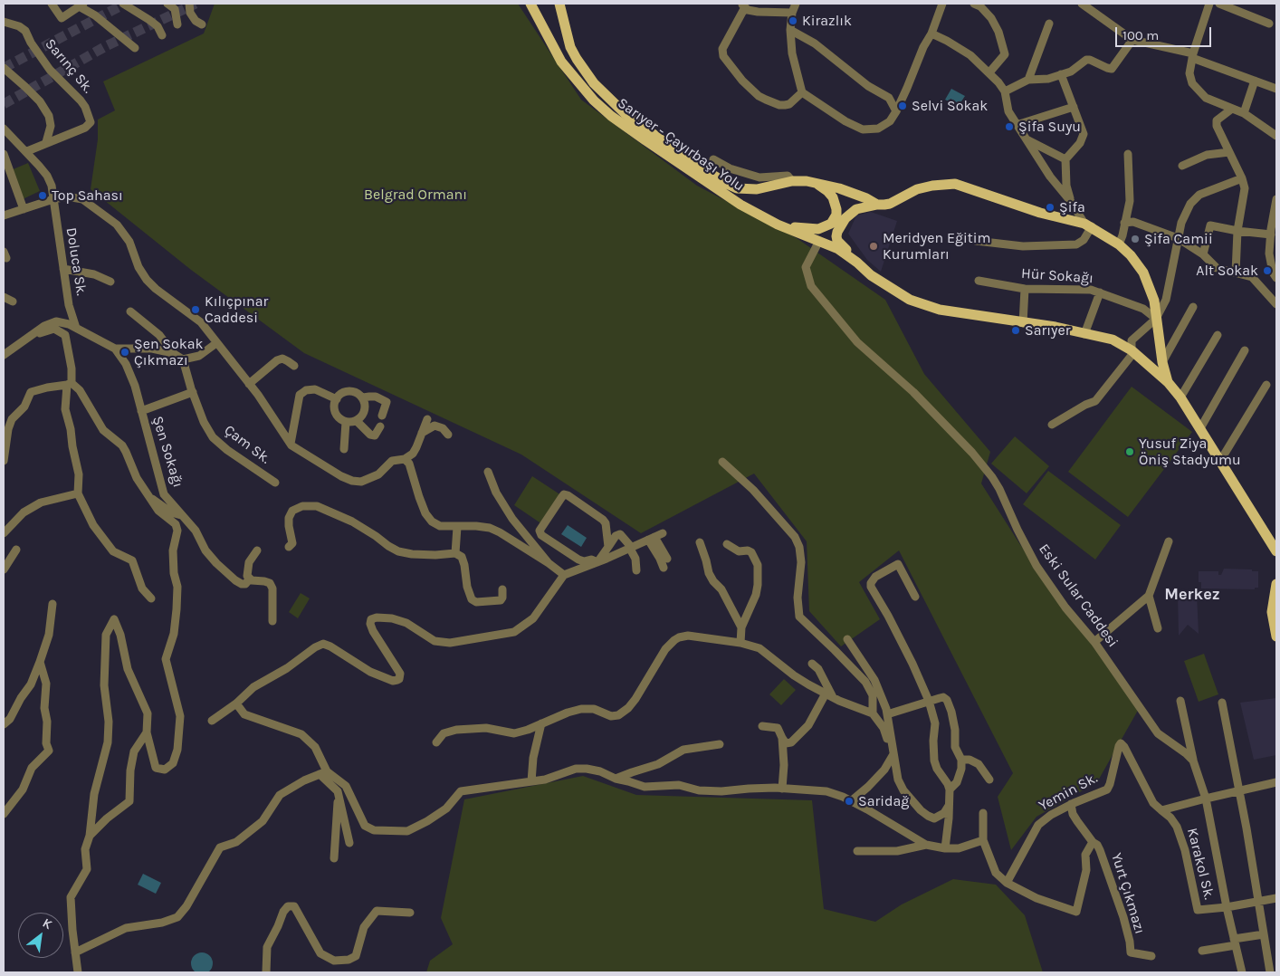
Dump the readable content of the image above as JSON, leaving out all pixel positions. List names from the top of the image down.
{
  "streets": {
    "main road": ["Sarıyer - Çayırbaşı Yolu"],
    "street": [
      "Sarınç Sk.",
      "Doluca Sk.",
      "Hür Sokağı",
      "Çam Sk.",
      "Şen Sokağı",
      "Eski Sular Caddesi",
      "Yemin Sk.",
      "Karakol Sk.",
      "Yurt Çıkmazı"
    ]
  },
  "crossings": [
    ["Sarıyer - Çayırbaşı Yolu", "Eski Sular Caddesi"],
    ["Yemin Sk.", "Karakol Sk."],
    ["Yemin Sk.", "Yurt Çıkmazı"]
  ],
  "districts": ["Merkez"],
  "parks": ["Belgrad Ormanı"],
  "places": [
    "Kirazlık",
    "Selvi Sokak",
    "Şifa Suyu",
    "Top Sahası",
    "Şifa",
    "Şifa Camii",
    "Meridyen Eğitim Kurumları",
    "Alt Sokak",
    "Kılıçpınar Caddesi",
    "Sarıyer",
    "Şen Sokak Çıkmazı",
    "Yusuf Ziya Öniş Stadyumu",
    "Saridağ"
  ],
  "scale_bar": "100 m",
  "north": "top right"
}
